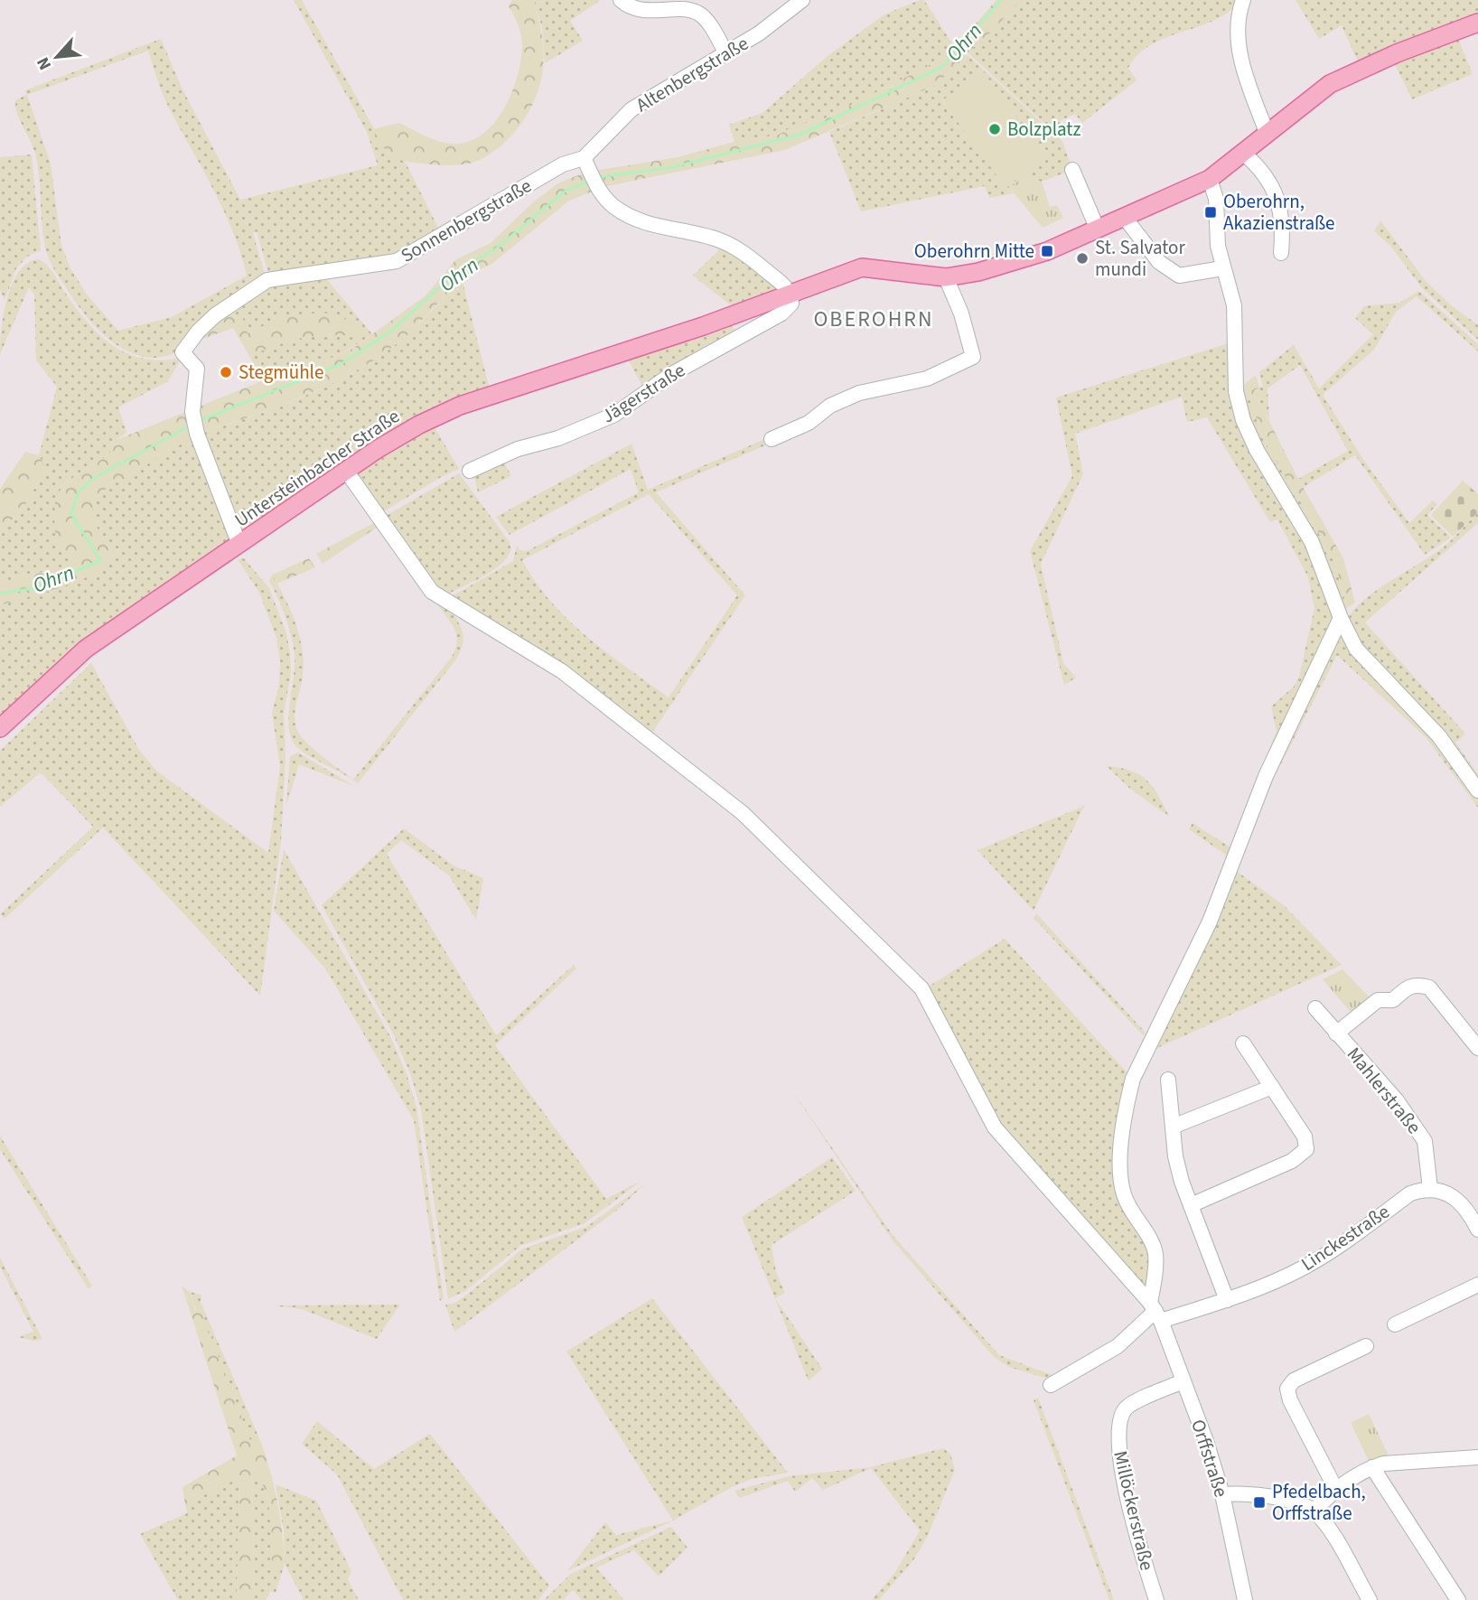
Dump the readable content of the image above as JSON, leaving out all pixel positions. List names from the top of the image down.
{
  "streets": {
    "main road": ["Untersteinbacher Straße"],
    "street": [
      "Altenbergstraße",
      "Sonnenbergstraße",
      "Jägerstraße",
      "Mahlerstraße",
      "Linckestraße",
      "Orffstraße",
      "Millöckerstraße"
    ]
  },
  "crossings": [
    ["Altenbergstraße", "Sonnenbergstraße"],
    ["Sonnenbergstraße", "Untersteinbacher Straße"],
    ["Jägerstraße", "Untersteinbacher Straße"],
    ["Mahlerstraße", "Linckestraße"],
    ["Linckestraße", "Orffstraße"],
    ["Orffstraße", "Millöckerstraße"]
  ],
  "districts": ["OBEROHRN"],
  "water": ["Ohrn"],
  "places": {
    "other": ["Bolzplatz", "St. Salvator mundi", "Stegmühle"],
    "transit": ["Oberohrn, Akazienstraße", "Oberohrn Mitte", "Pfedelbach, Orffstraße"]
  },
  "north": "bottom left"
}
